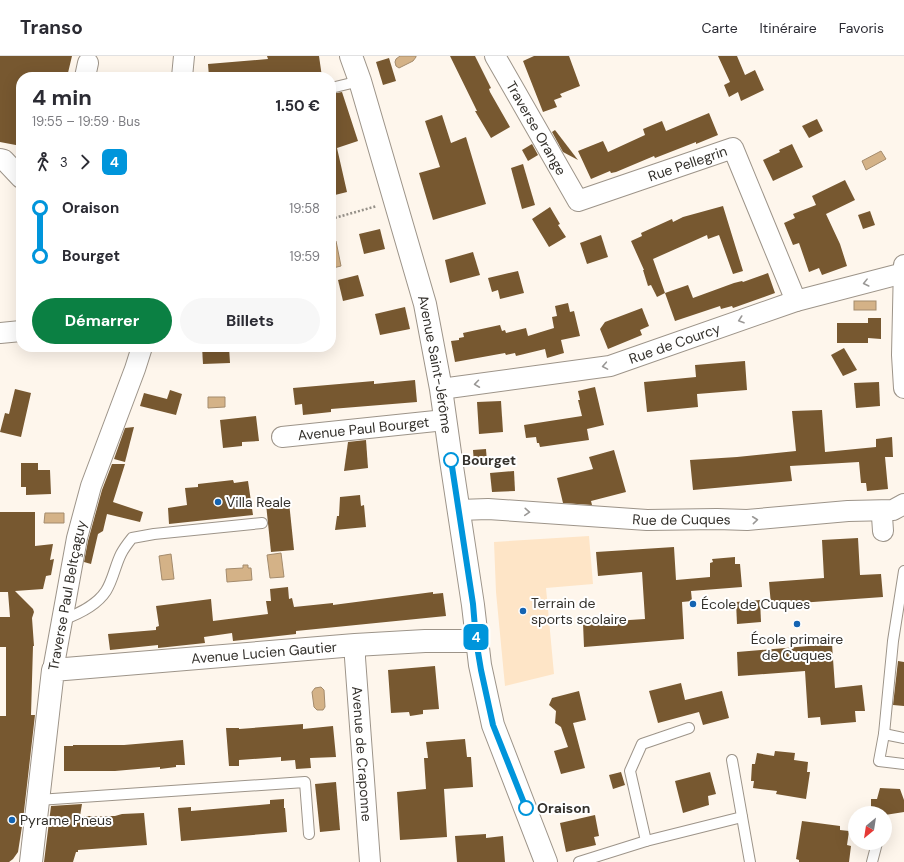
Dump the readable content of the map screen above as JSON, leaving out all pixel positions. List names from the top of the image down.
{
  "streets": {
    "street": [
      "Traverse Orange",
      "Rue Pellegrin",
      "Rue de Courcy",
      "Avenue Saint-Jérôme",
      "Avenue Paul Bourget",
      "Rue de Cuques",
      "Traverse Paul Beltçaguy",
      "Avenue Lucien Gautier",
      "Avenue de Craponne"
    ]
  },
  "crossings": [
    ["Traverse Orange", "Rue Pellegrin"],
    ["Rue Pellegrin", "Rue de Courcy"],
    ["Rue de Courcy", "Avenue Saint-Jérôme"],
    ["Avenue Saint-Jérôme", "Avenue Paul Bourget"],
    ["Avenue Saint-Jérôme", "Rue de Cuques"],
    ["Avenue Saint-Jérôme", "Avenue Lucien Gautier"],
    ["Traverse Paul Beltçaguy", "Avenue Lucien Gautier"],
    ["Avenue Lucien Gautier", "Avenue de Craponne"]
  ],
  "one_way": ["Rue de Courcy", "Rue de Cuques"],
  "places": [
    "Bourget",
    "Villa Reale",
    "École de Cuques",
    "Terrain de sports scolaire",
    "École primaire de Cuques",
    "Oraison",
    "Pyrame Pneus"
  ],
  "lines": ["bus line 4"],
  "north": "bottom left",
  "page": {
    "header": "Transo",
    "nav": ["Carte", "Itinéraire", "Favoris"],
    "on_map": "4",
    "heading": ["4 min", "19:55 – 19:59 · Bus", "1.50 €"],
    "legs": ["3", "4"],
    "list": [
      {
        "name": "Oraison",
        "value": "19:58"
      },
      {
        "name": "Bourget",
        "value": "19:59"
      }
    ],
    "buttons": ["Démarrer", "Billets"]
  }
}
